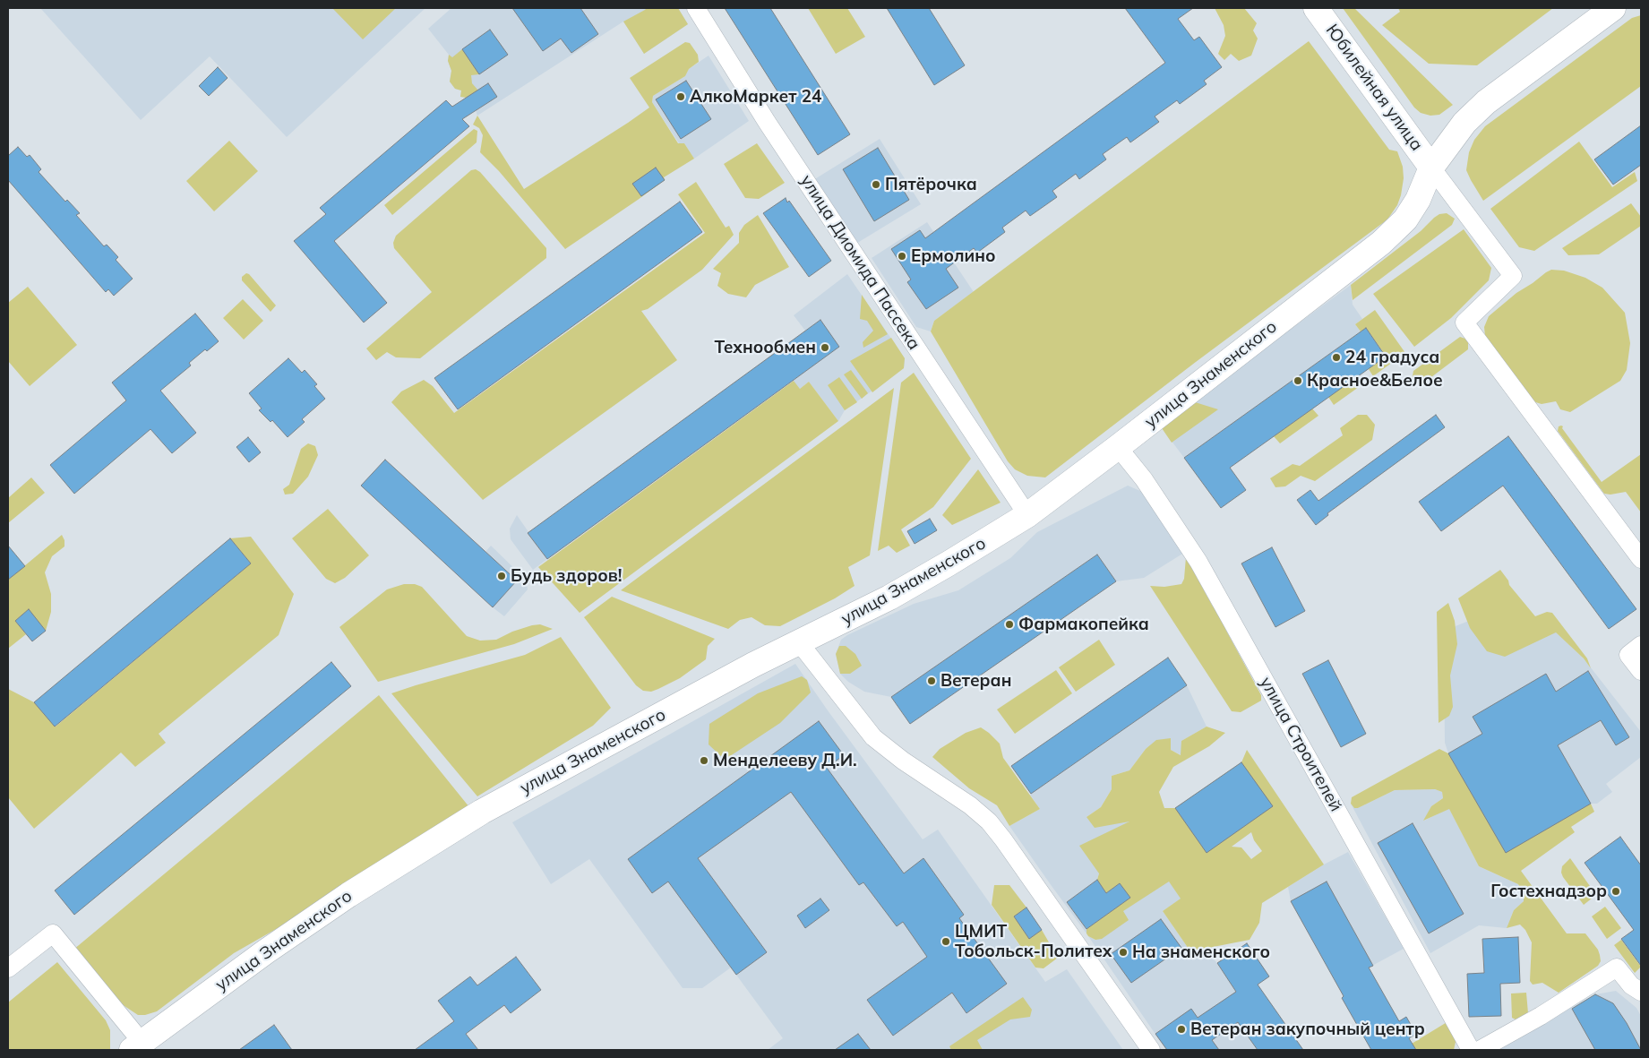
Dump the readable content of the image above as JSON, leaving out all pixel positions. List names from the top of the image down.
{
  "streets": {
    "main road": ["Юбилейная улица", "улица Знаменского"],
    "street": ["улица Диомида Пассека", "улица Строителей"]
  },
  "crossings": [
    ["Юбилейная улица", "улица Знаменского"],
    ["улица Диомида Пассека", "улица Знаменского"],
    ["улица Знаменского", "улица Строителей"]
  ],
  "places": [
    "АлкоМаркет 24",
    "Пятёрочка",
    "Ермолино",
    "Технообмен",
    "24 градуса",
    "Красное&Белое",
    "Будь здоров!",
    "Фармакопейка",
    "Ветеран",
    "Менделееву Д.И.",
    "Гостехнадзор",
    "ЦМИТ Тобольск-Политех",
    "На знаменского",
    "Ветеран закупочный центр"
  ]
}
